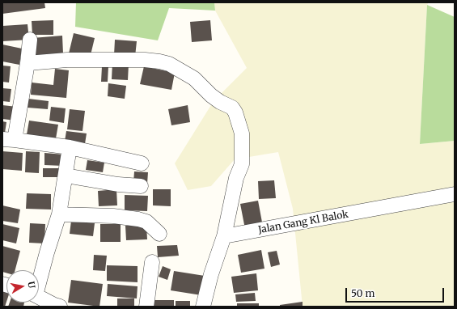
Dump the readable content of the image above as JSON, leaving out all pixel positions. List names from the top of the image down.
{
  "streets": {
    "street": ["Jalan Gang Kl Balok"]
  },
  "scale_bar": "50 m",
  "north": "right"
}
